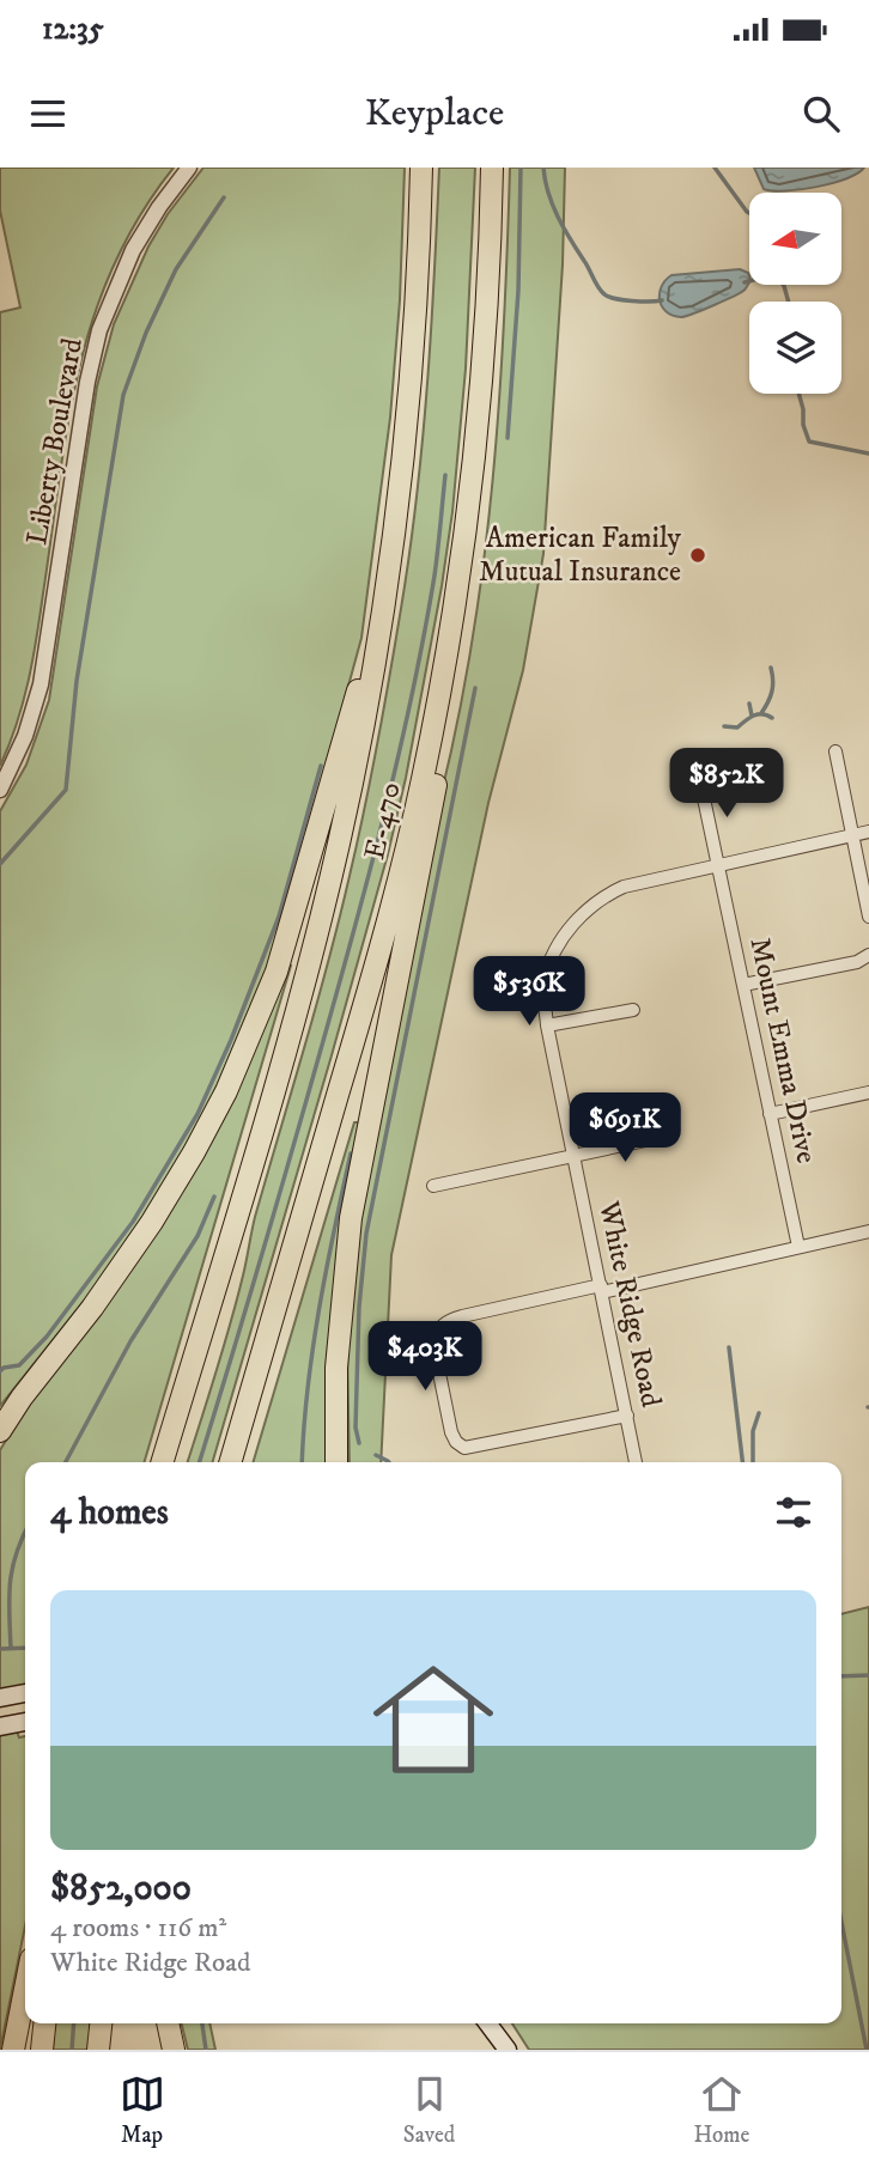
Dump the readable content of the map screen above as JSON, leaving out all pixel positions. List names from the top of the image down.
{
  "streets": {
    "highway": ["E-470"],
    "street": ["Liberty Boulevard", "Mount Emma Drive", "White Ridge Road"]
  },
  "crossings": [
    ["Mount Emma Drive", "White Ridge Road"]
  ],
  "places": ["American Family Mutual Insurance"],
  "north": "left",
  "page": {
    "status": "12:35",
    "header": "Keyplace",
    "price": [
      "$852K",
      "$536K",
      "$691K",
      "$403K"
    ],
    "heading": "4 homes",
    "list": [
      {
        "name": "$852,000",
        "note": "4 rooms · 116 m² · White Ridge Road"
      }
    ],
    "tabs": ["Map", "Saved", "Home"]
  }
}
